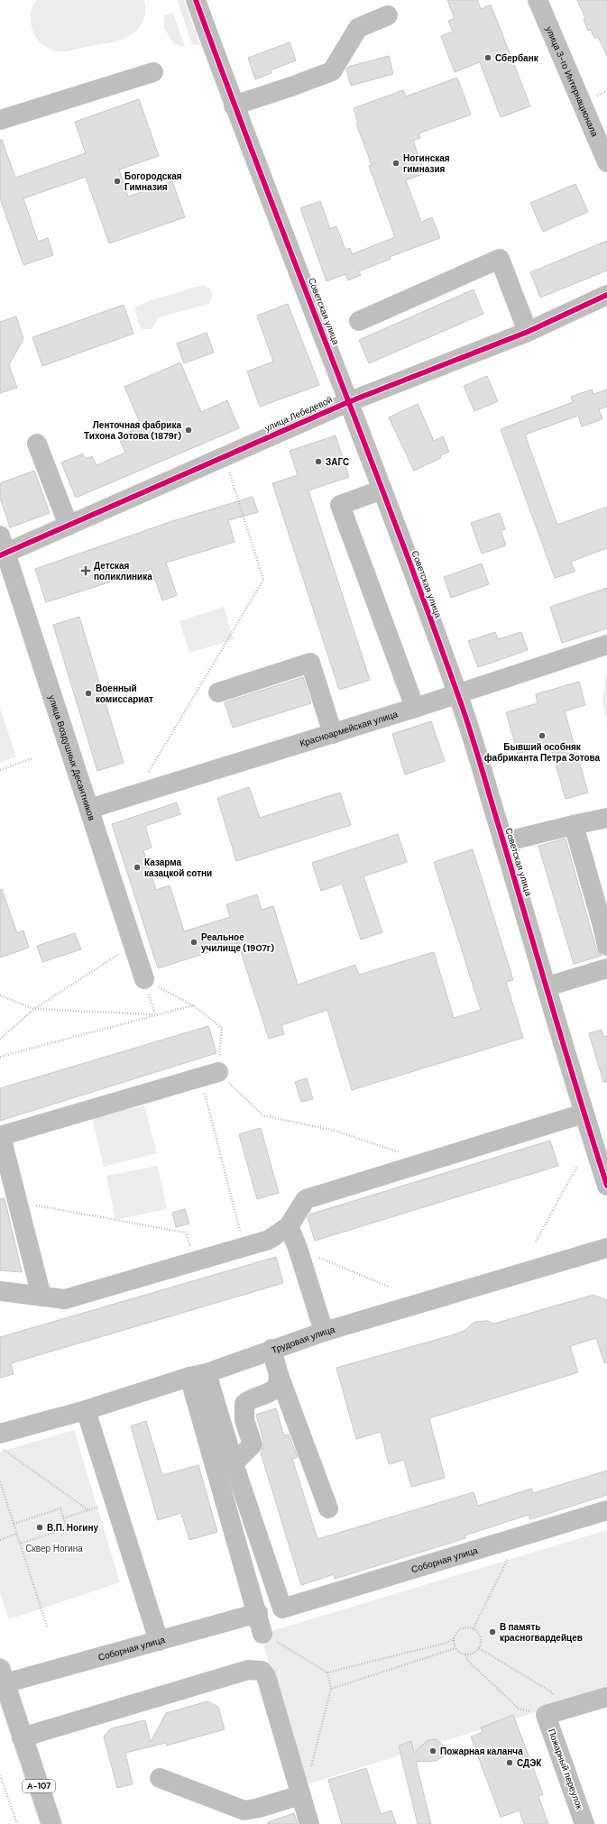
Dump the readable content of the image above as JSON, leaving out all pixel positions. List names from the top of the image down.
{
  "streets": {
    "street": [
      "улица 3-го Интернационала",
      "Советская улица",
      "улица Лебедевой",
      "Красноармейская улица",
      "улица Воздушных Десантников",
      "Трудовая улица",
      "Соборная улица",
      "Пожарный переулок",
      "А-107"
    ]
  },
  "crossings": [
    ["Советская улица", "улица Лебедевой"],
    ["Советская улица", "Красноармейская улица"],
    ["улица Лебедевой", "улица Воздушных Десантников"],
    ["Красноармейская улица", "улица Воздушных Десантников"],
    ["Соборная улица", "А-107"]
  ],
  "parks": ["Сквер Ногина"],
  "places": {
    "other": [
      "Сбербанк",
      "Ногинская гимназия",
      "Богородская Гимназия",
      "Ленточная фабрика Тихона Зотова (1879г)",
      "ЗАГС",
      "Военный комиссариат",
      "Бывший особняк фабриканта Петра Зотова",
      "Казарма казацкой сотни",
      "Реальное училище (1907г)",
      "В.П. Ногину",
      "В память красногвардейцев",
      "Пожарная каланча",
      "СДЭК"
    ],
    "health": ["Детская поликлиника"]
  }
}
